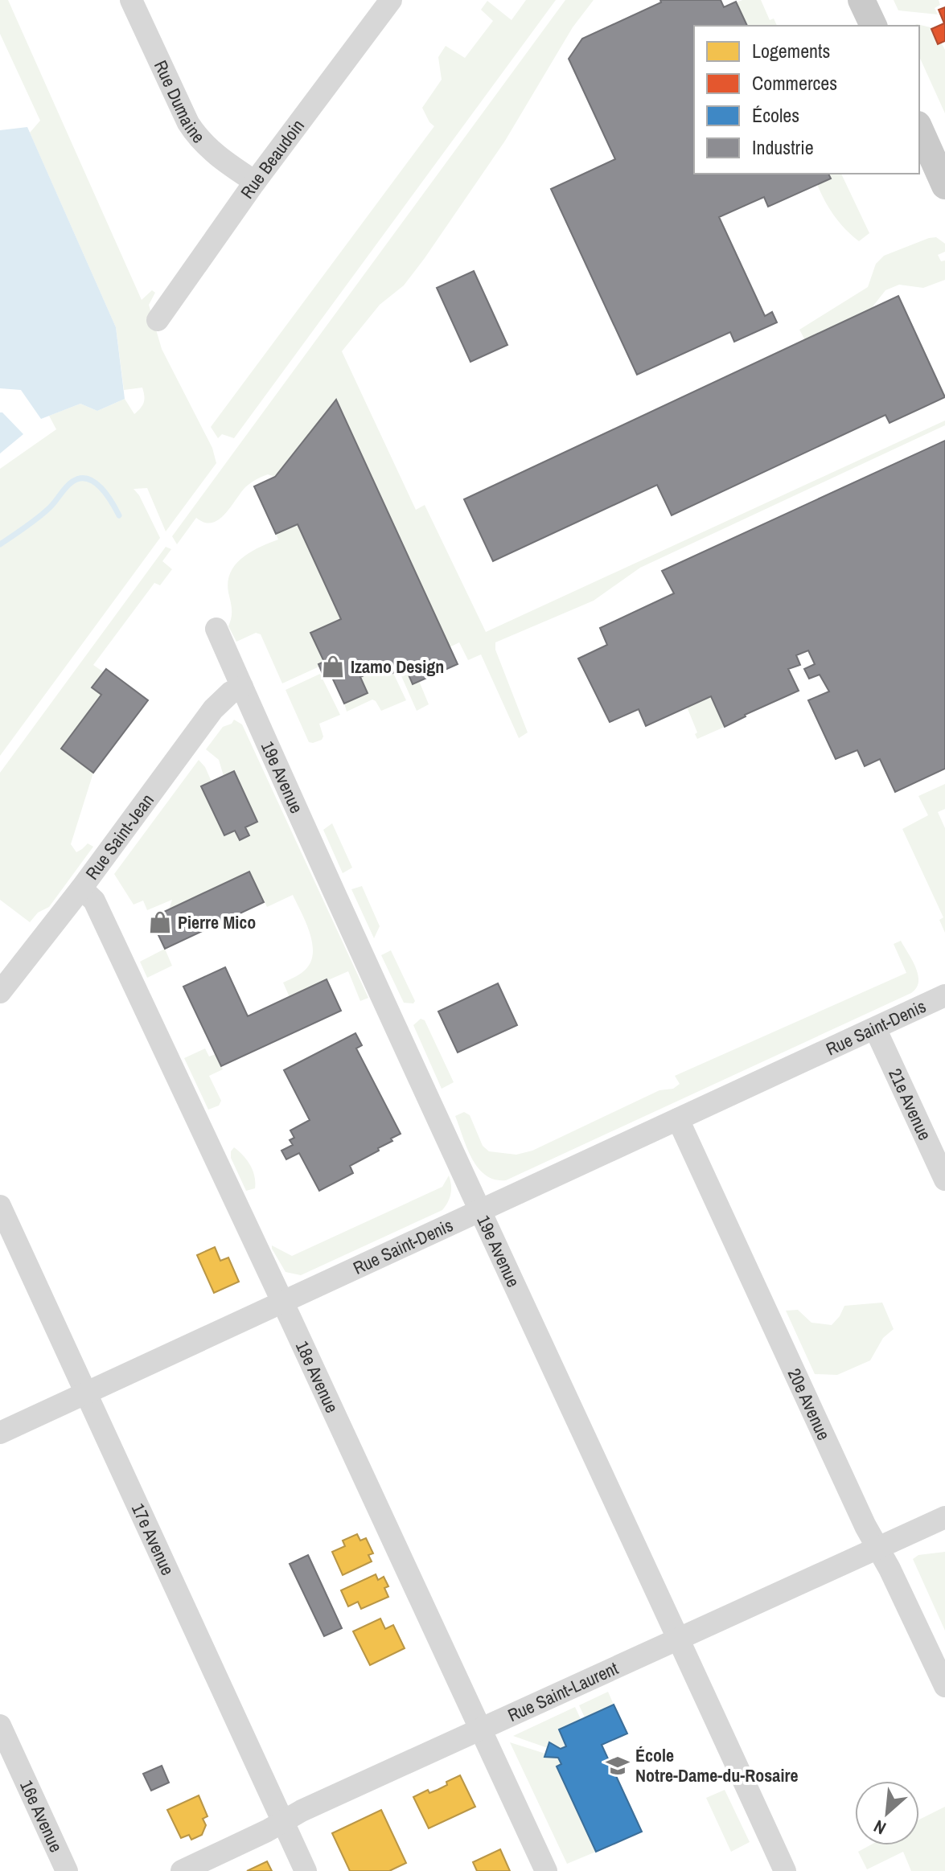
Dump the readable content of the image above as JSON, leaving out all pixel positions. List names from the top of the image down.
{
  "streets": {
    "street": [
      "Rue Dumaine",
      "Rue Beaudoin",
      "19e Avenue",
      "Rue Saint-Jean",
      "Rue Saint-Denis",
      "21e Avenue",
      "18e Avenue",
      "20e Avenue",
      "17e Avenue",
      "Rue Saint-Laurent",
      "16e Avenue"
    ]
  },
  "crossings": [
    ["Rue Dumaine", "Rue Beaudoin"],
    ["19e Avenue", "Rue Saint-Jean"],
    ["19e Avenue", "Rue Saint-Denis"],
    ["19e Avenue", "Rue Saint-Laurent"],
    ["Rue Saint-Jean", "18e Avenue"],
    ["Rue Saint-Denis", "21e Avenue"],
    ["Rue Saint-Denis", "18e Avenue"],
    ["Rue Saint-Denis", "20e Avenue"],
    ["Rue Saint-Denis", "17e Avenue"],
    ["18e Avenue", "Rue Saint-Laurent"],
    ["20e Avenue", "Rue Saint-Laurent"],
    ["17e Avenue", "Rue Saint-Laurent"]
  ],
  "places": {
    "shop": ["Izamo Design", "Pierre Mico"],
    "school or university": ["École Notre-Dame-du-Rosaire"]
  },
  "legend": [
    "Logements",
    "Commerces",
    "Écoles",
    "Industrie"
  ],
  "north": "bottom left"
}
